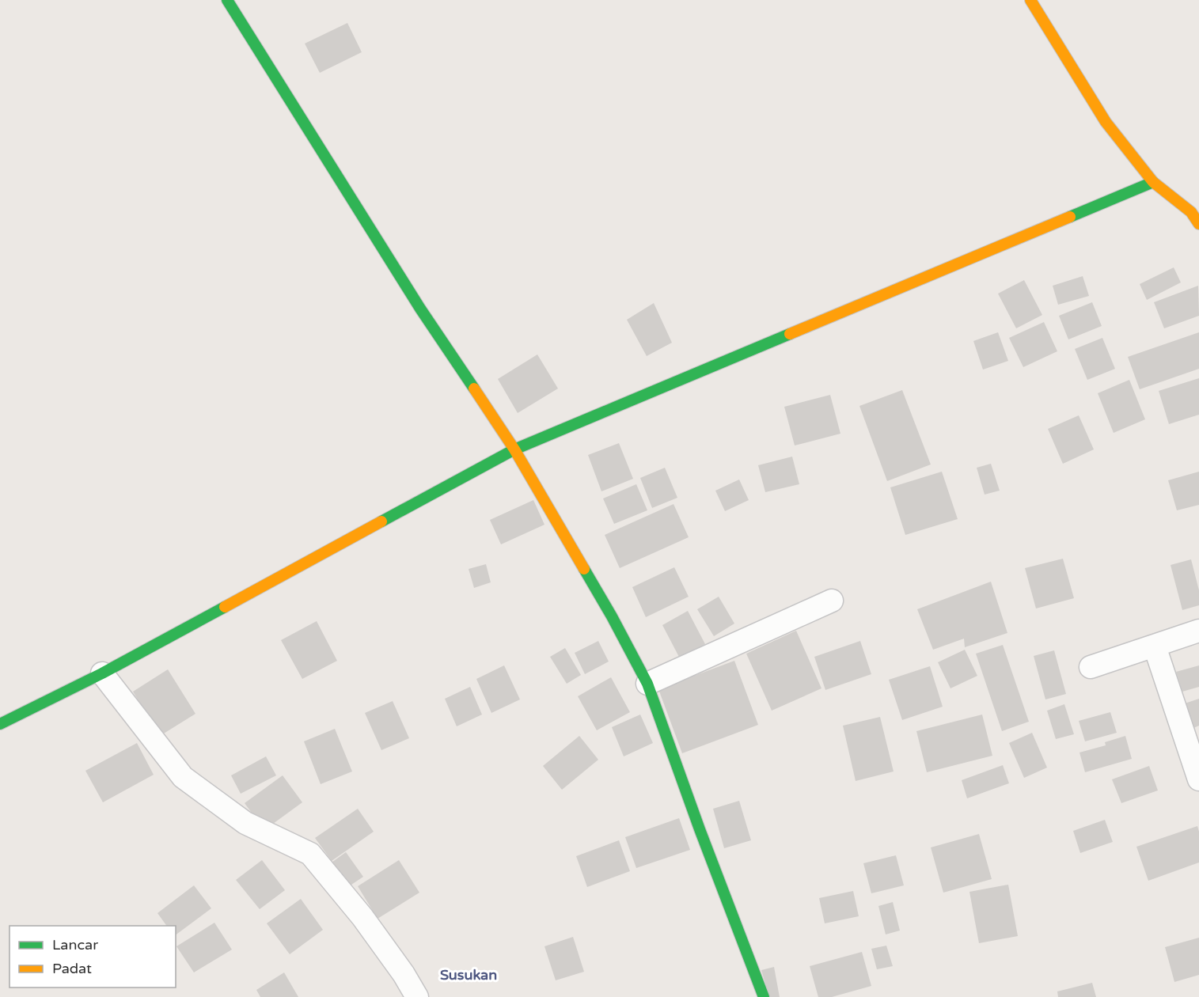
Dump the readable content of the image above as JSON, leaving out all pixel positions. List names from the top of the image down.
{
  "districts": ["Susukan"],
  "legend": ["Lancar", "Padat"]
}
